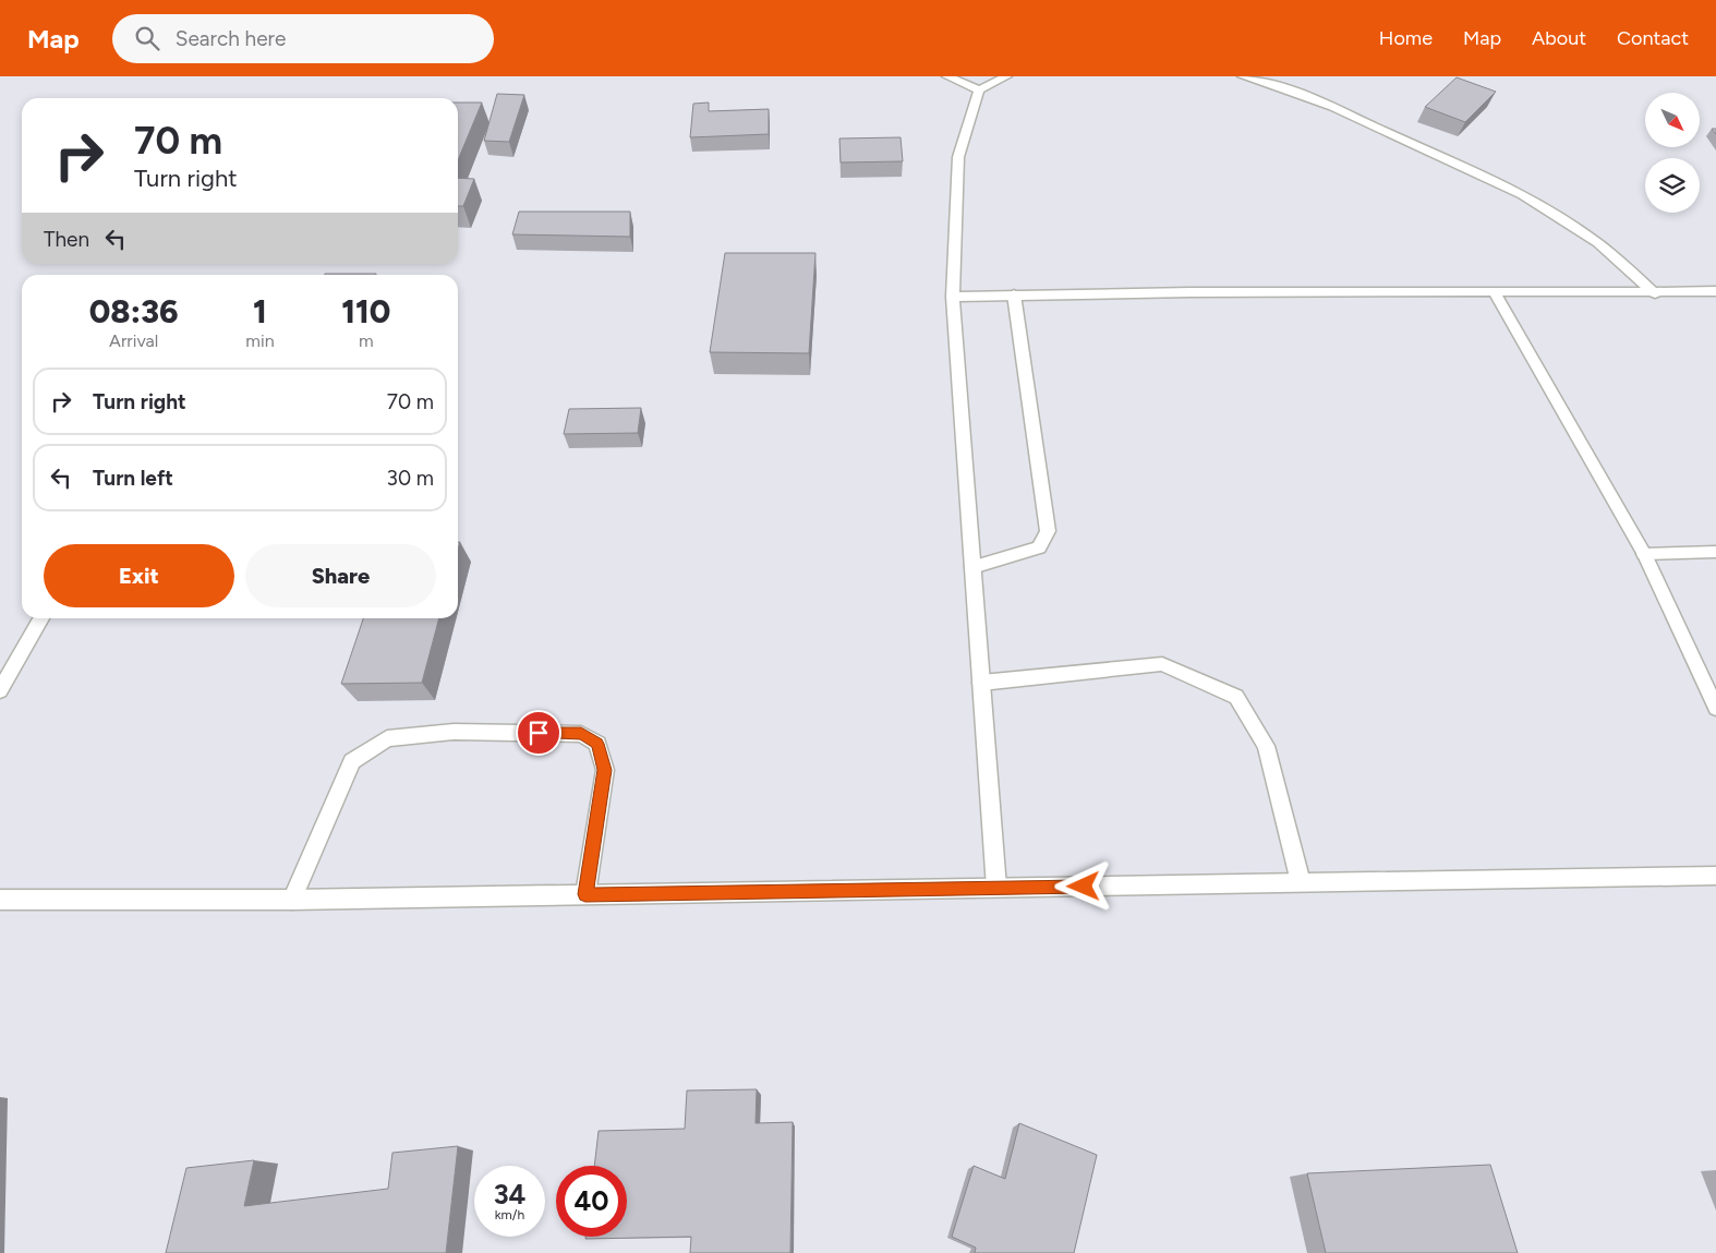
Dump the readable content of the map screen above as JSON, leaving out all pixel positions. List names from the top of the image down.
{
  "north": "bottom right",
  "page": {
    "header": "Map",
    "search": "Search here",
    "nav": [
      "Home",
      "Map",
      "About",
      "Contact"
    ],
    "turn": ["70 m", "Turn right"],
    "then": "Then",
    "eta": [
      "08:36",
      "Arrival",
      "1",
      "min",
      "110",
      "m"
    ],
    "list": [
      {
        "name": "Turn right",
        "value": "70 m"
      },
      {
        "name": "Turn left",
        "value": "30 m"
      }
    ],
    "buttons": ["Exit", "Share"],
    "speed": "34 km/h",
    "limit": "40"
  }
}
